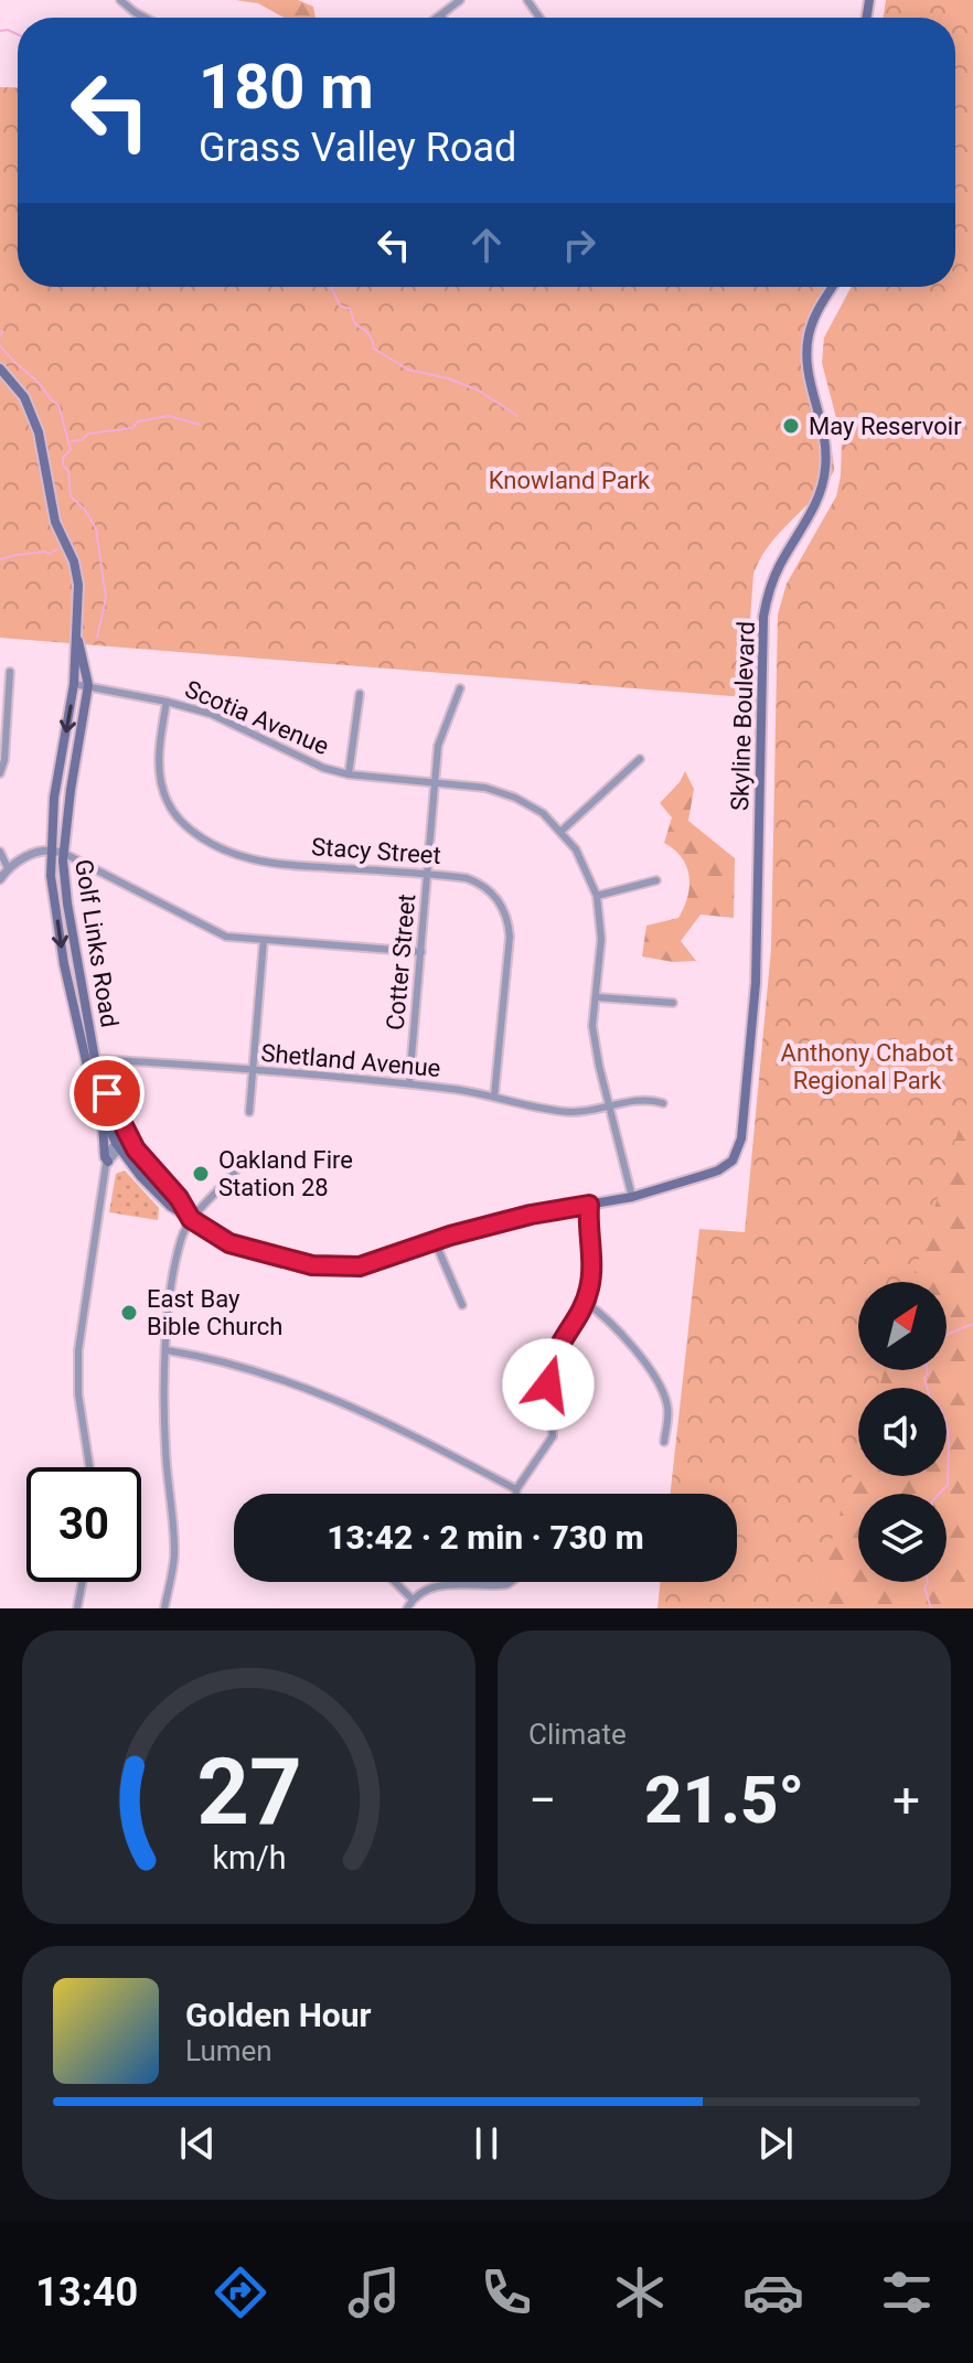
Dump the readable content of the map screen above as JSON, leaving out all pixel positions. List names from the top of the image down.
{
  "streets": {
    "main road": ["Skyline Boulevard", "Golf Links Road"],
    "street": [
      "Scotia Avenue",
      "Stacy Street",
      "Cotter Street",
      "Shetland Avenue"
    ]
  },
  "crossings": [
    ["Skyline Boulevard", "Golf Links Road"],
    ["Scotia Avenue", "Stacy Street"],
    ["Scotia Avenue", "Golf Links Road"],
    ["Scotia Avenue", "Cotter Street"],
    ["Scotia Avenue", "Shetland Avenue"],
    ["Stacy Street", "Cotter Street"],
    ["Stacy Street", "Shetland Avenue"],
    ["Golf Links Road", "Shetland Avenue"],
    ["Cotter Street", "Shetland Avenue"]
  ],
  "parks": ["Knowland Park", "Anthony Chabot Regional Park"],
  "places": ["May Reservoir", "Oakland Fire Station 28", "East Bay Bible Church"],
  "north": "top right",
  "page": {
    "turn": ["180 m", "Grass Valley Road"],
    "limit": "30",
    "trip": "13:42 · 2 min · 730 m",
    "tile": "Climate",
    "heat": ["−", "21.5°", "+"],
    "song": ["Golden Hour", "Lumen"],
    "tabs": "13:40",
    "gauge": ["27", "km/h"]
  }
}
